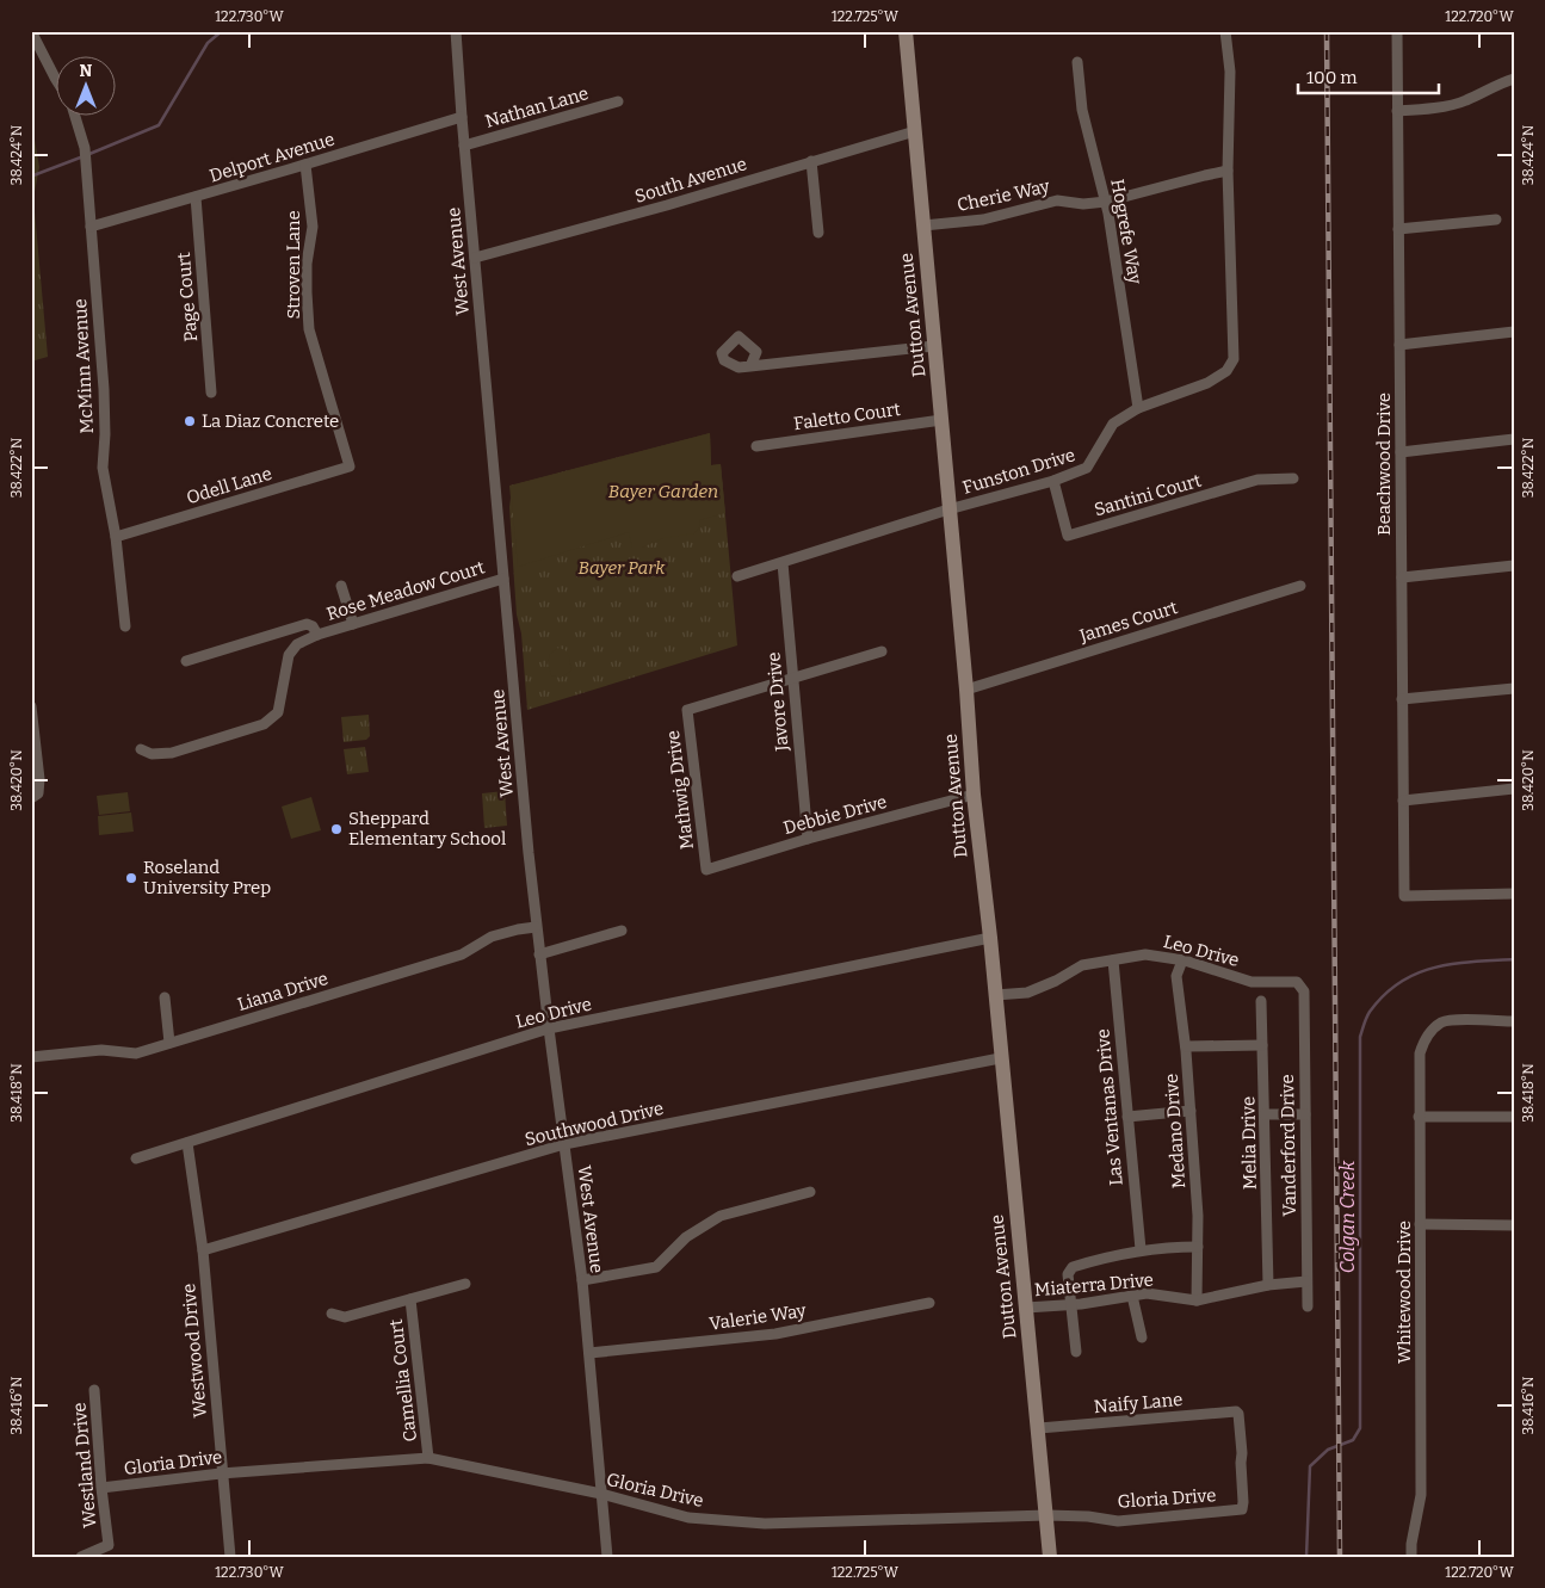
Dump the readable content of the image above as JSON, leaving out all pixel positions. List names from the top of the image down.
{
  "streets": {
    "main road": ["Dutton Avenue"],
    "street": [
      "Nathan Lane",
      "Delport Avenue",
      "South Avenue",
      "Cherie Way",
      "Hogrefe Way",
      "West Avenue",
      "Stroven Lane",
      "Page Court",
      "McMinn Avenue",
      "Faletto Court",
      "Beachwood Drive",
      "Funston Drive",
      "Odell Lane",
      "Santini Court",
      "Rose Meadow Court",
      "James Court",
      "Javore Drive",
      "Mathwig Drive",
      "Debbie Drive",
      "Leo Drive",
      "Liana Drive",
      "Las Ventanas Drive",
      "Southwood Drive",
      "Medano Drive",
      "Melia Drive",
      "Vanderford Drive",
      "Miaterra Drive",
      "Whitewood Drive",
      "Valerie Way",
      "Westwood Drive",
      "Camellia Court",
      "Naify Lane",
      "Gloria Drive",
      "Westland Drive"
    ]
  },
  "crossings": [
    ["Nathan Lane", "West Avenue"],
    ["Delport Avenue", "West Avenue"],
    ["Delport Avenue", "Stroven Lane"],
    ["Delport Avenue", "Page Court"],
    ["Delport Avenue", "McMinn Avenue"],
    ["South Avenue", "West Avenue"],
    ["South Avenue", "Dutton Avenue"],
    ["Cherie Way", "Hogrefe Way"],
    ["Cherie Way", "Dutton Avenue"],
    ["Cherie Way", "Funston Drive"],
    ["Hogrefe Way", "Funston Drive"],
    ["West Avenue", "Rose Meadow Court"],
    ["West Avenue", "Leo Drive"],
    ["West Avenue", "Liana Drive"],
    ["West Avenue", "Southwood Drive"],
    ["West Avenue", "Valerie Way"],
    ["West Avenue", "Gloria Drive"],
    ["Stroven Lane", "Odell Lane"],
    ["Dutton Avenue", "Faletto Court"],
    ["Dutton Avenue", "Funston Drive"],
    ["Dutton Avenue", "James Court"],
    ["Dutton Avenue", "Debbie Drive"],
    ["Dutton Avenue", "Leo Drive"],
    ["Dutton Avenue", "Southwood Drive"],
    ["Dutton Avenue", "Miaterra Drive"],
    ["Dutton Avenue", "Naify Lane"],
    ["Dutton Avenue", "Gloria Drive"],
    ["McMinn Avenue", "Odell Lane"],
    ["Funston Drive", "Santini Court"],
    ["Funston Drive", "Javore Drive"],
    ["Javore Drive", "Mathwig Drive"],
    ["Javore Drive", "Debbie Drive"],
    ["Mathwig Drive", "Debbie Drive"],
    ["Leo Drive", "Las Ventanas Drive"],
    ["Leo Drive", "Medano Drive"],
    ["Leo Drive", "Vanderford Drive"],
    ["Leo Drive", "Westwood Drive"],
    ["Southwood Drive", "Westwood Drive"],
    ["Medano Drive", "Miaterra Drive"],
    ["Melia Drive", "Miaterra Drive"],
    ["Vanderford Drive", "Miaterra Drive"],
    ["Westwood Drive", "Gloria Drive"],
    ["Camellia Court", "Gloria Drive"],
    ["Naify Lane", "Gloria Drive"],
    ["Gloria Drive", "Westland Drive"]
  ],
  "water": ["Colgan Creek"],
  "parks": ["Bayer Garden", "Bayer Park"],
  "places": ["La Diaz Concrete", "Sheppard Elementary School", "Roseland University Prep"],
  "scale_bar": "100 m",
  "north": "top",
  "coordinates": [
    "122.730°W",
    "122.725°W",
    "122.720°W",
    "38.424°N",
    "38.422°N",
    "38.420°N",
    "38.418°N",
    "38.416°N"
  ]
}
